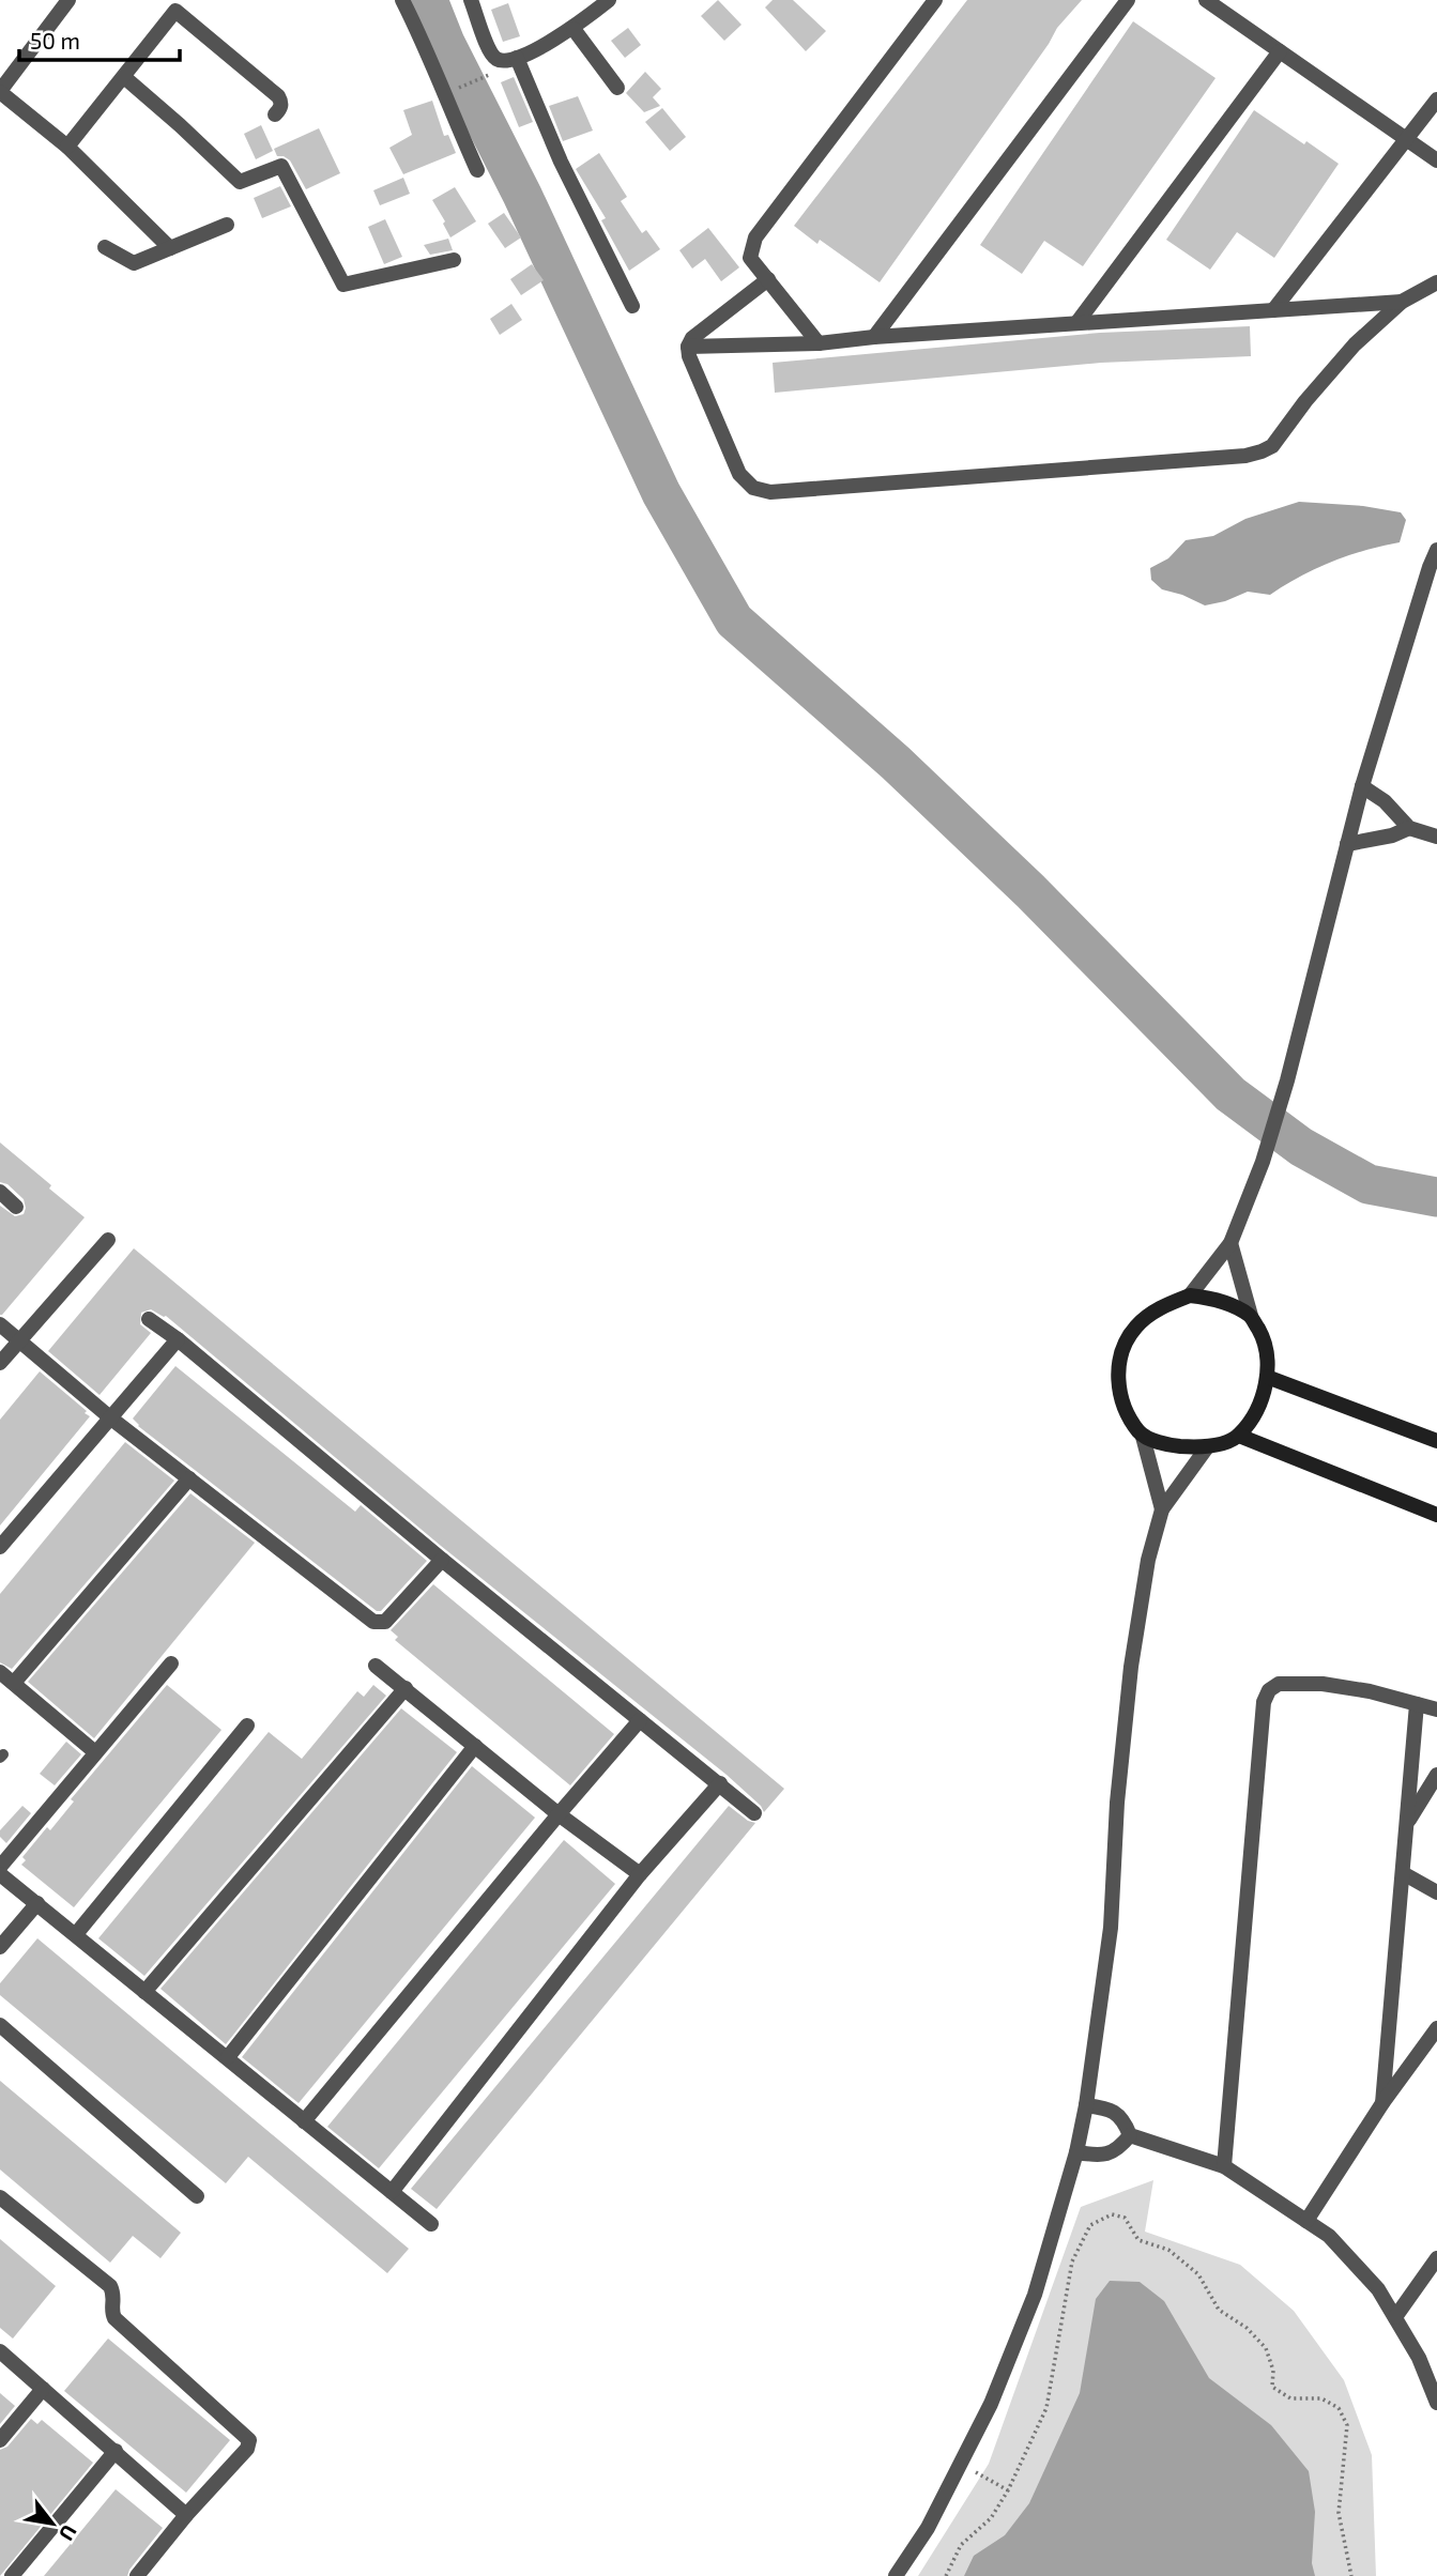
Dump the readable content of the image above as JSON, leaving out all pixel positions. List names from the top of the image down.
{
  "scale_bar": "50 m",
  "north": "bottom right"
}
